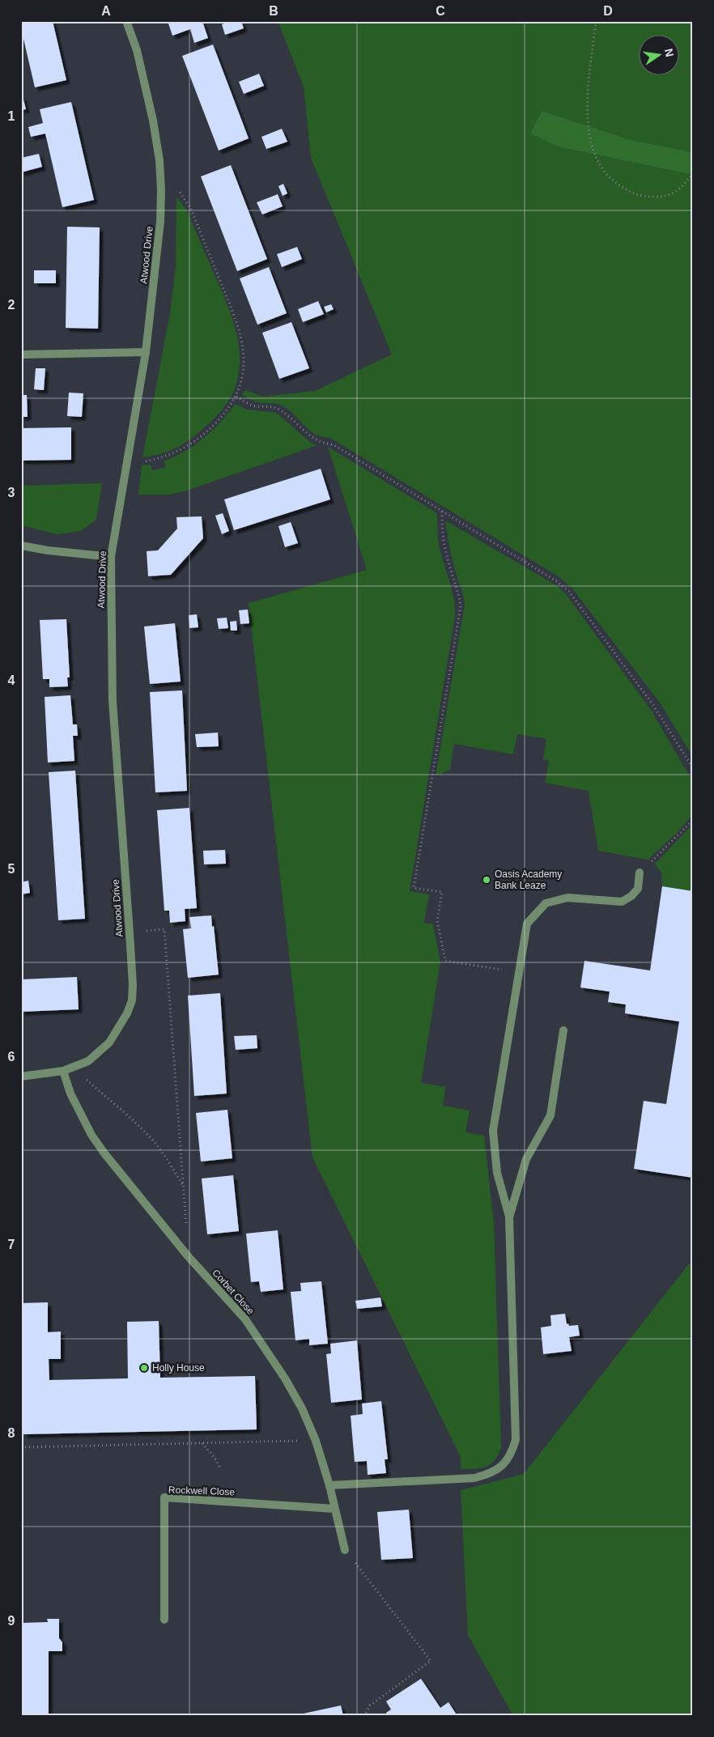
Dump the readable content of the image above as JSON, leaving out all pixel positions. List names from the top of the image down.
{
  "streets": {
    "street": ["Atwood Drive", "Corbet Close", "Rockwell Close"]
  },
  "crossings": [
    ["Atwood Drive", "Corbet Close"],
    ["Corbet Close", "Rockwell Close"]
  ],
  "places": ["Oasis Academy Bank Leaze", "Holly House"],
  "north": "right",
  "grid": {
    "columns": [
      "A",
      "B",
      "C",
      "D"
    ],
    "rows": [
      "1",
      "2",
      "3",
      "4",
      "5",
      "6",
      "7",
      "8",
      "9"
    ]
  }
}
